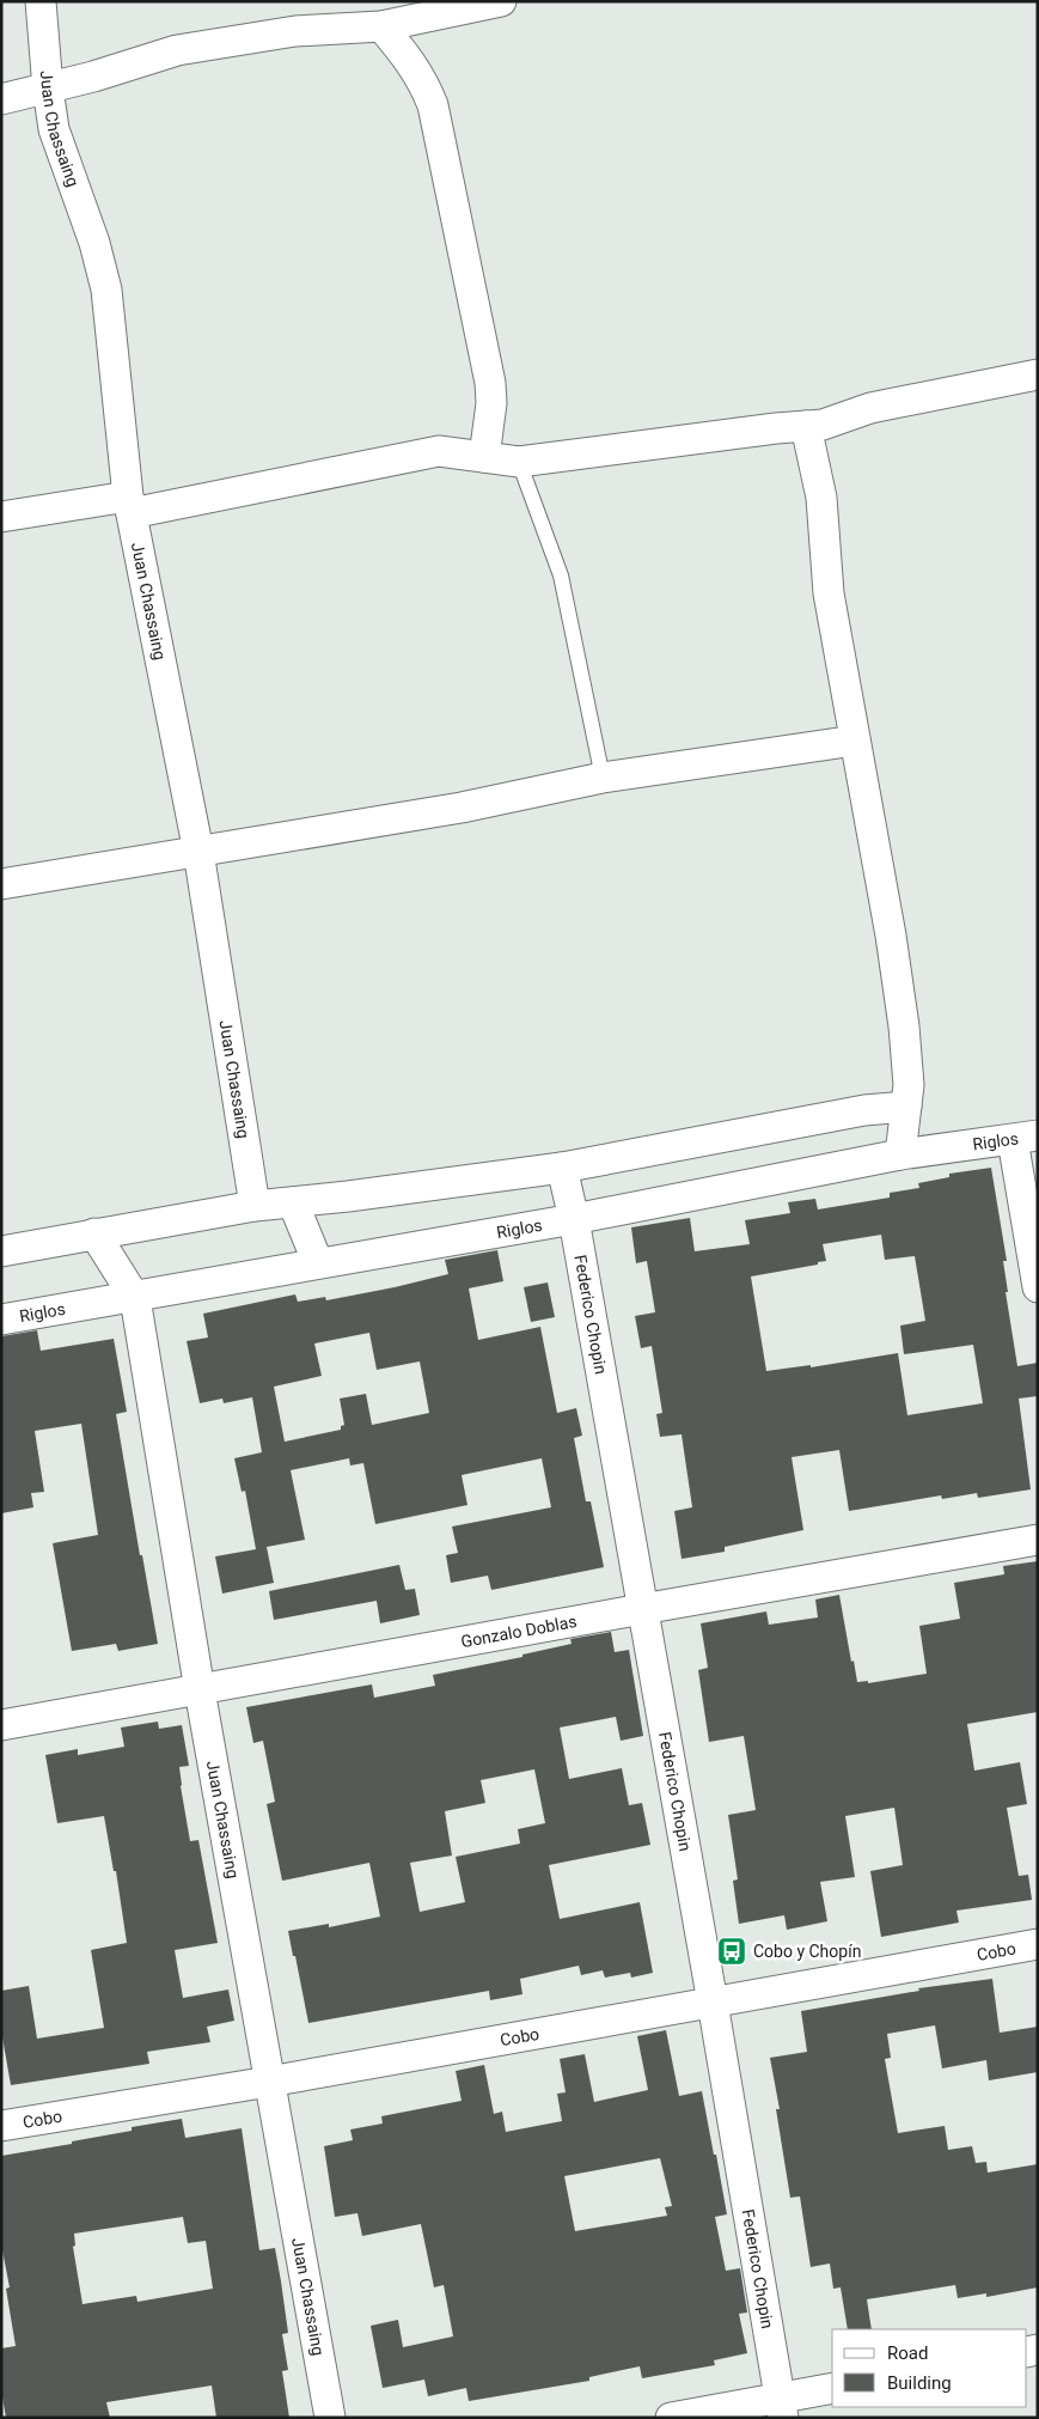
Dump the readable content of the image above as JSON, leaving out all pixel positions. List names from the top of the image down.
{
  "streets": {
    "street": [
      "Juan Chassaing",
      "Riglos",
      "Federico Chopin",
      "Gonzalo Doblas",
      "Cobo"
    ]
  },
  "crossings": [
    ["Juan Chassaing", "Riglos"],
    ["Juan Chassaing", "Gonzalo Doblas"],
    ["Juan Chassaing", "Cobo"],
    ["Riglos", "Federico Chopin"],
    ["Federico Chopin", "Gonzalo Doblas"],
    ["Federico Chopin", "Cobo"]
  ],
  "places": {
    "bus stop": ["Cobo y Chopín"]
  },
  "legend": ["Road", "Building"]
}
